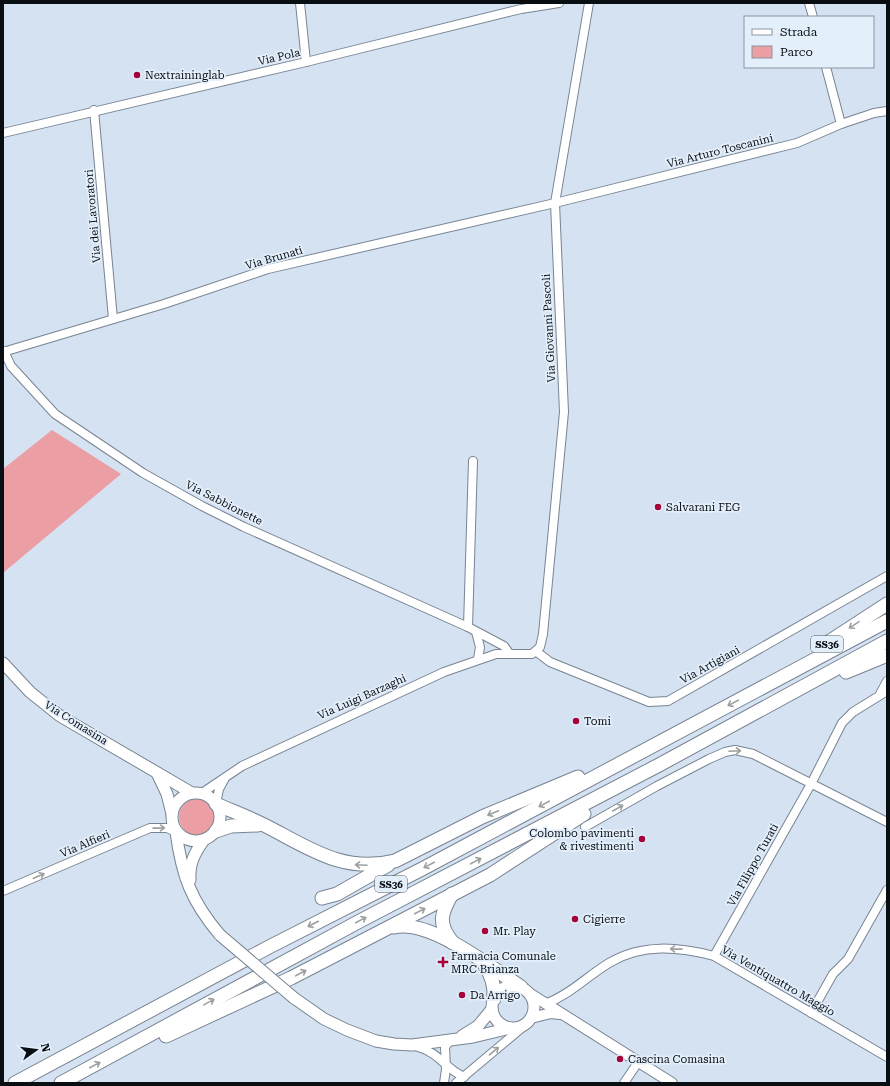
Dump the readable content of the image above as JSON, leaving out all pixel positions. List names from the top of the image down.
{
  "streets": {
    "highway": ["SS36"],
    "main road": ["Via Comasina"],
    "street": [
      "Via Pola",
      "Via Arturo Toscanini",
      "Via dei Lavoratori",
      "Via Brunati",
      "Via Giovanni Pascoli",
      "Via Sabbionette",
      "Via Artigiani",
      "Via Luigi Barzaghi",
      "Via Alfieri",
      "Via Filippo Turati",
      "Via Ventiquattro Maggio"
    ]
  },
  "crossings": [
    ["Via Pola", "Via dei Lavoratori"],
    ["Via Arturo Toscanini", "Via Brunati"],
    ["Via Arturo Toscanini", "Via Giovanni Pascoli"],
    ["Via dei Lavoratori", "Via Brunati"],
    ["Via Brunati", "Via Giovanni Pascoli"],
    ["Via Brunati", "Via Sabbionette"],
    ["Via Giovanni Pascoli", "Via Artigiani"],
    ["Via Sabbionette", "Via Luigi Barzaghi"],
    ["Via Luigi Barzaghi", "Via Comasina"],
    ["Via Luigi Barzaghi", "Via Alfieri"],
    ["Via Comasina", "Via Alfieri"],
    ["Via Filippo Turati", "Via Ventiquattro Maggio"]
  ],
  "one_way": ["Via Alfieri", "Via Ventiquattro Maggio"],
  "places": {
    "other": [
      "Nextraininglab",
      "Salvarani FEG",
      "Tomi",
      "Colombo pavimenti & rivestimenti",
      "Cigierre",
      "Mr. Play",
      "Da Arrigo",
      "Cascina Comasina"
    ],
    "health": ["Farmacia Comunale MRC Brianza"]
  },
  "legend": ["Strada", "Parco"],
  "north": "right"
}
